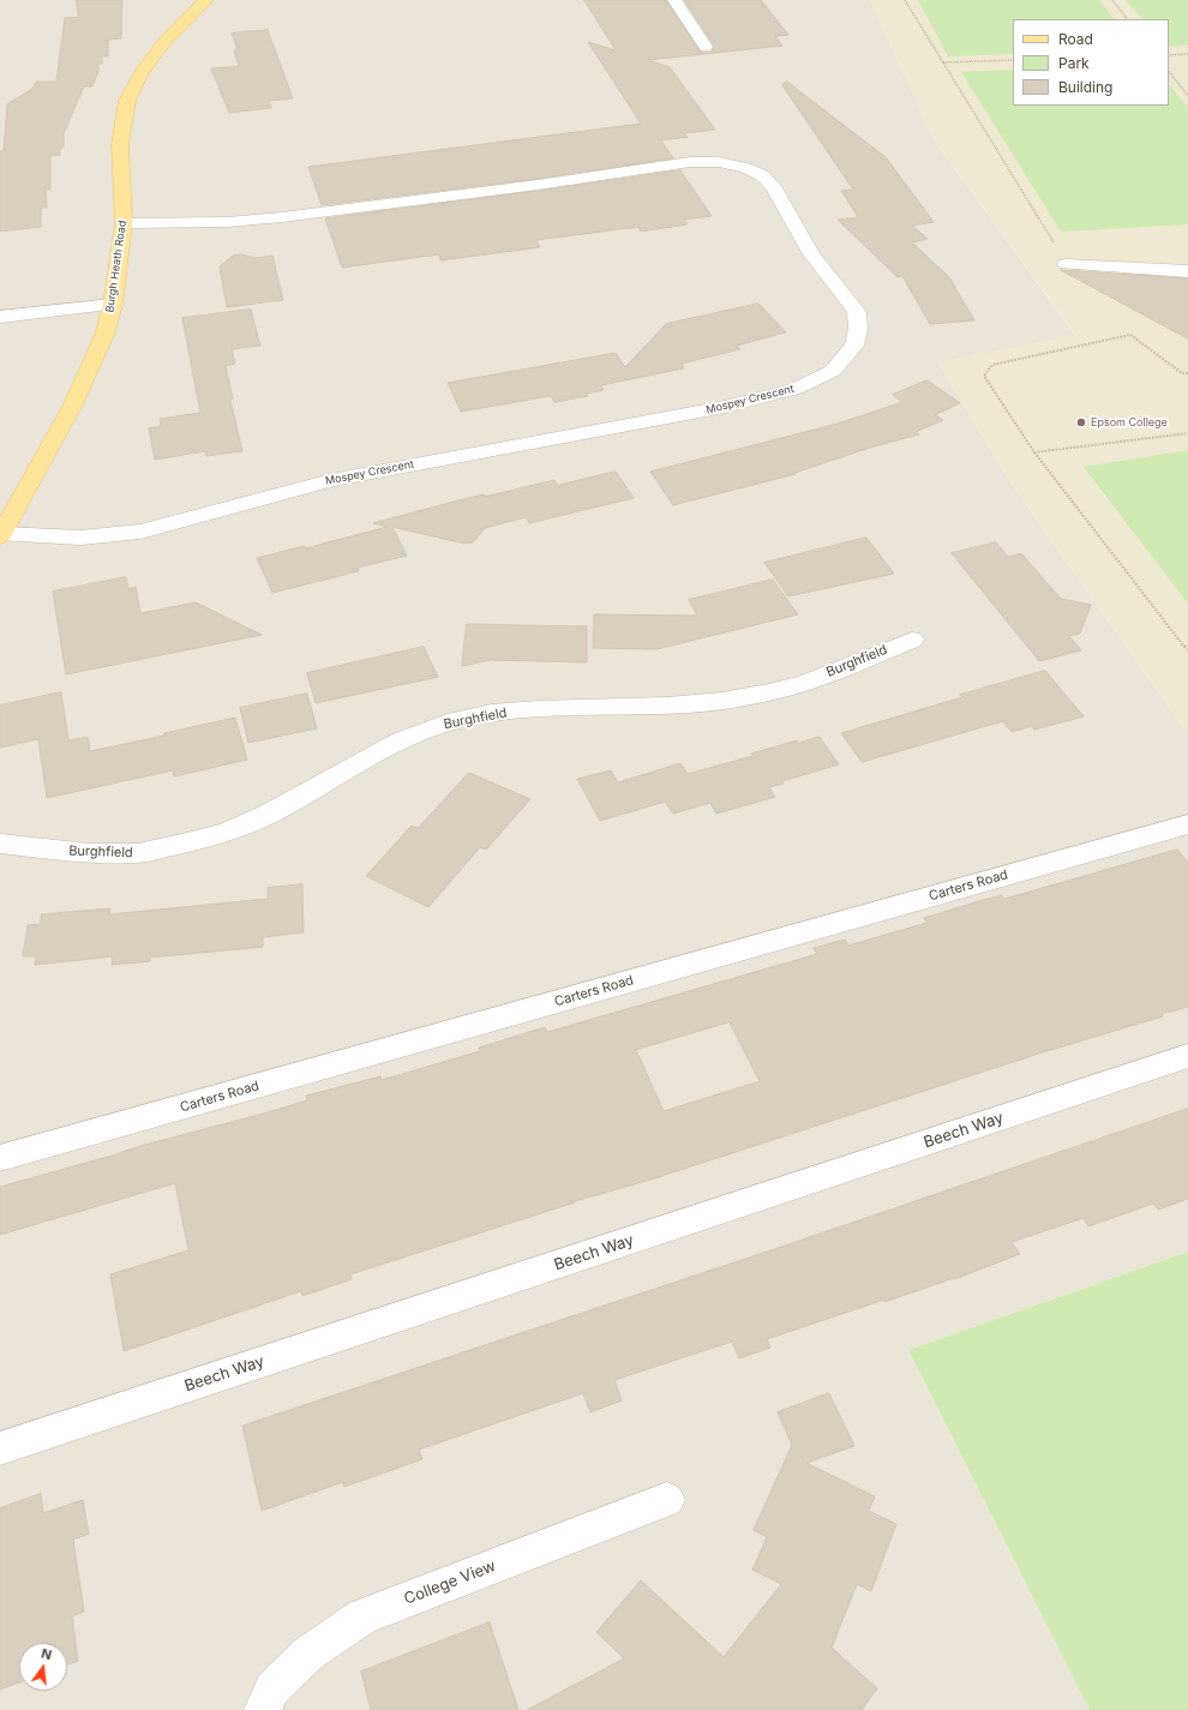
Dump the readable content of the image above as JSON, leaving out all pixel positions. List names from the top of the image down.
{
  "streets": {
    "main road": ["Burgh Heath Road"],
    "street": [
      "Mospey Crescent",
      "Burghfield",
      "Carters Road",
      "Beech Way",
      "College View"
    ]
  },
  "crossings": [
    ["Burgh Heath Road", "Mospey Crescent"]
  ],
  "places": ["Epsom College"],
  "legend": ["Road", "Park", "Building"],
  "north": "top"
}
